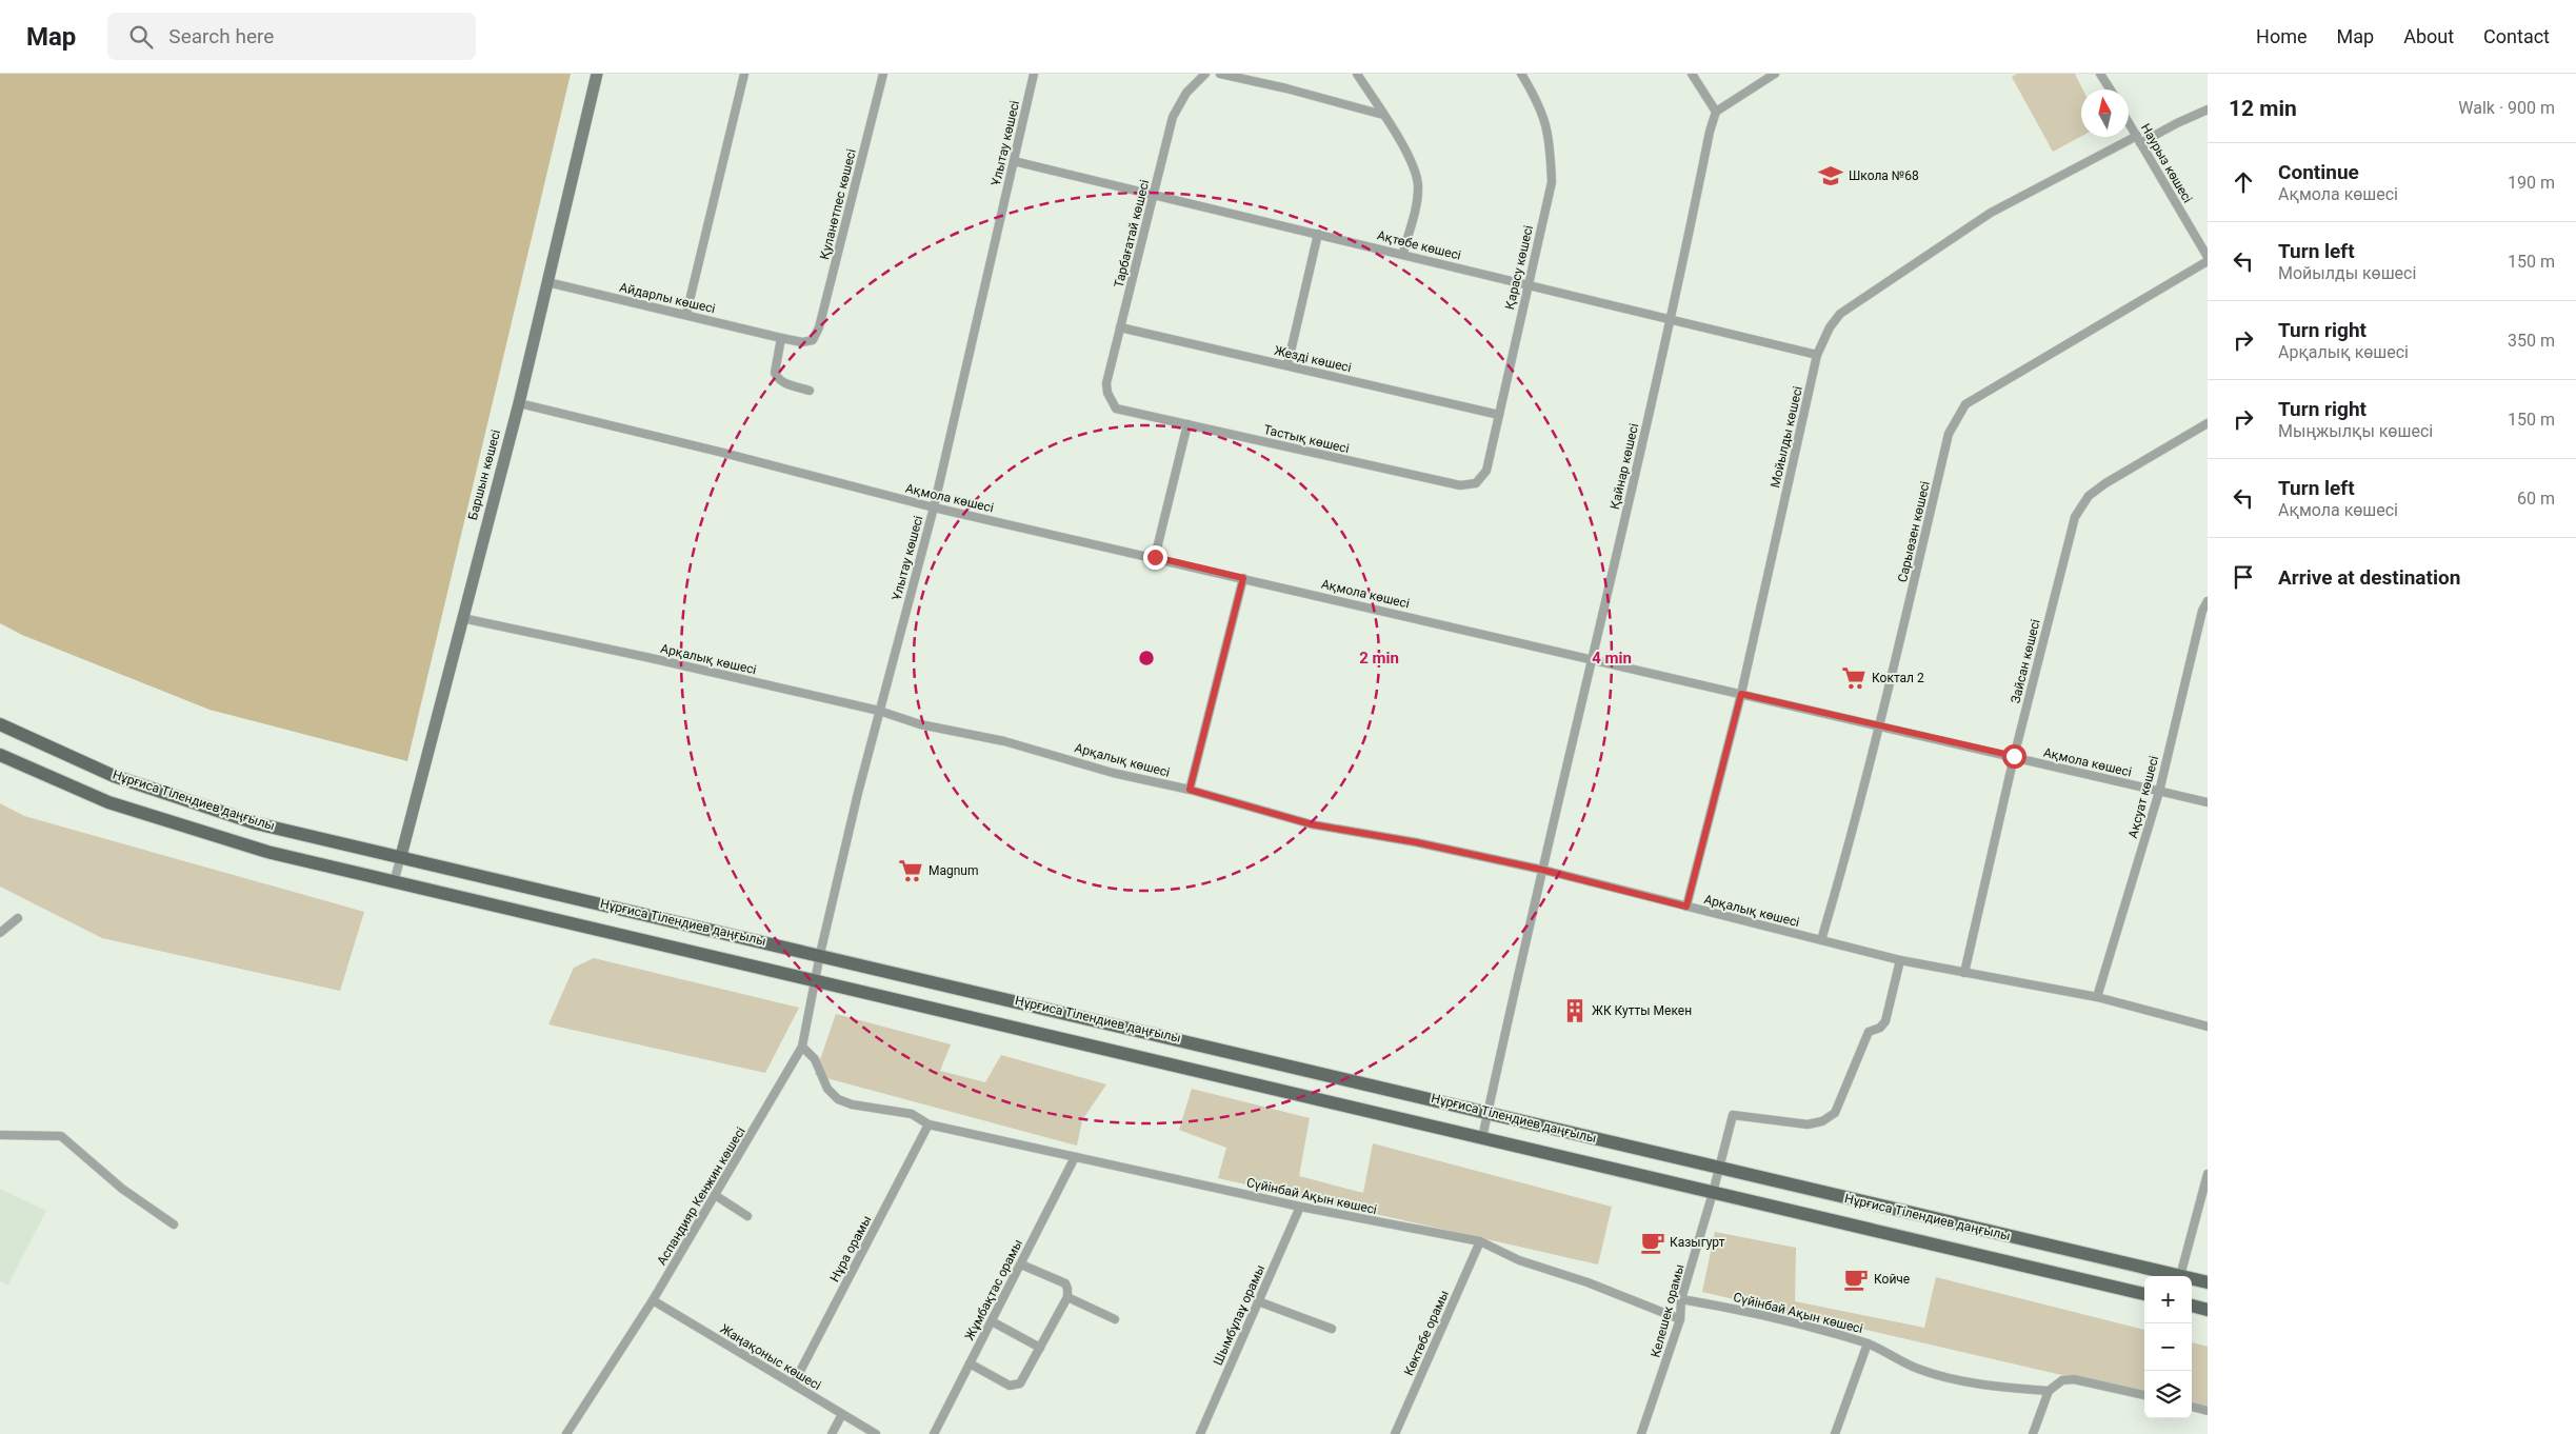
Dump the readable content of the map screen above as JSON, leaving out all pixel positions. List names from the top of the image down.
{
  "streets": {
    "main road": ["Нұрғиса Тілендиев даңғылы"],
    "street": [
      "Ұлытау көшесі",
      "Наурыз көшесі",
      "Қуланөтпес көшесі",
      "Тарбағатай көшесі",
      "Ақтөбе көшесі",
      "Қарасу көшесі",
      "Айдарлы көшесі",
      "Жезді көшесі",
      "Мойылды көшесі",
      "Тастық көшесі",
      "Қайнар көшесі",
      "Баршын көшесі",
      "Ақмола көшесі",
      "Сарыөзен көшесі",
      "Арқалық көшесі",
      "Зайсан көшесі",
      "Ақсуат көшесі",
      "Аспандияр Кенжин көшесі",
      "Сүйінбай Ақын көшесі",
      "Нұра орамы",
      "Жұмбақтас орамы",
      "Келешек орамы",
      "Шымбұлаұ орамы",
      "Көктөбе орамы",
      "Жаңақоныс көшесі"
    ]
  },
  "crossings": [
    ["Ұлытау көшесі", "Ақтөбе көшесі"],
    ["Ұлытау көшесі", "Ақмола көшесі"],
    ["Ұлытау көшесі", "Арқалық көшесі"],
    ["Ұлытау көшесі", "Нұрғиса Тілендиев даңғылы"],
    ["Ұлытау көшесі", "Аспандияр Кенжин көшесі"],
    ["Наурыз көшесі", "Мойылды көшесі"],
    ["Қуланөтпес көшесі", "Айдарлы көшесі"],
    ["Тарбағатай көшесі", "Ақтөбе көшесі"],
    ["Тарбағатай көшесі", "Жезді көшесі"],
    ["Тарбағатай көшесі", "Тастық көшесі"],
    ["Ақтөбе көшесі", "Қарасу көшесі"],
    ["Ақтөбе көшесі", "Мойылды көшесі"],
    ["Ақтөбе көшесі", "Қайнар көшесі"],
    ["Қарасу көшесі", "Жезді көшесі"],
    ["Қарасу көшесі", "Тастық көшесі"],
    ["Айдарлы көшесі", "Баршын көшесі"],
    ["Мойылды көшесі", "Ақмола көшесі"],
    ["Мойылды көшесі", "Арқалық көшесі"],
    ["Қайнар көшесі", "Ақмола көшесі"],
    ["Қайнар көшесі", "Арқалық көшесі"],
    ["Қайнар көшесі", "Нұрғиса Тілендиев даңғылы"],
    ["Баршын көшесі", "Ақмола көшесі"],
    ["Баршын көшесі", "Арқалық көшесі"],
    ["Баршын көшесі", "Нұрғиса Тілендиев даңғылы"],
    ["Ақмола көшесі", "Сарыөзен көшесі"],
    ["Ақмола көшесі", "Зайсан көшесі"],
    ["Ақмола көшесі", "Ақсуат көшесі"],
    ["Сарыөзен көшесі", "Арқалық көшесі"],
    ["Арқалық көшесі", "Зайсан көшесі"],
    ["Арқалық көшесі", "Ақсуат көшесі"],
    ["Нұрғиса Тілендиев даңғылы", "Аспандияр Кенжин көшесі"],
    ["Нұрғиса Тілендиев даңғылы", "Келешек орамы"],
    ["Аспандияр Кенжин көшесі", "Сүйінбай Ақын көшесі"],
    ["Аспандияр Кенжин көшесі", "Жаңақоныс көшесі"],
    ["Сүйінбай Ақын көшесі", "Нұра орамы"],
    ["Сүйінбай Ақын көшесі", "Жұмбақтас орамы"],
    ["Сүйінбай Ақын көшесі", "Келешек орамы"],
    ["Сүйінбай Ақын көшесі", "Шымбұлаұ орамы"],
    ["Сүйінбай Ақын көшесі", "Көктөбе орамы"],
    ["Нұра орамы", "Жаңақоныс көшесі"]
  ],
  "places": {
    "school or university": ["Школа №68"],
    "supermarket": ["Коктал 2", "Magnum"],
    "building": ["ЖК Кутты Мекен"],
    "cafe": ["Казыгурт", "Койче"]
  },
  "north": "top",
  "page": {
    "header": "Map",
    "search": "Search here",
    "nav": [
      "Home",
      "Map",
      "About",
      "Contact"
    ],
    "heading": ["12 min", "Walk · 900 m"],
    "list": [
      ["Continue", "Ақмола көшесі", "190 m"],
      ["Turn left", "Мойылды көшесі", "150 m"],
      ["Turn right", "Арқалық көшесі", "350 m"],
      ["Turn right", "Мыңжылқы көшесі", "150 m"],
      ["Turn left", "Ақмола көшесі", "60 m"],
      "Arrive at destination"
    ],
    "map_buttons": ["+", "−"]
  },
  "rings": ["2 min", "4 min"]
}
